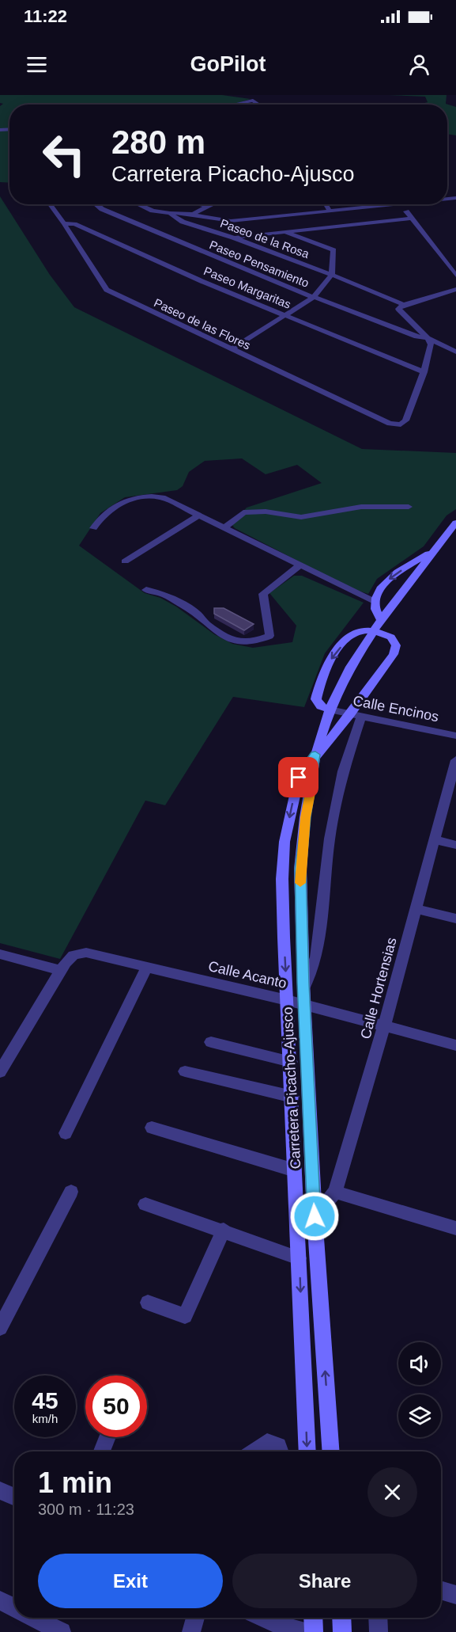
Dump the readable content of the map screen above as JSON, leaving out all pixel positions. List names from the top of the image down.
{
  "streets": {
    "main road": ["Carretera Picacho-Ajusco"],
    "street": [
      "Paseo de la Rosa",
      "Paseo Pensamiento",
      "Paseo Margaritas",
      "Paseo de las Flores",
      "Calle Encinos",
      "Calle Acanto",
      "Calle Hortensias"
    ]
  },
  "crossings": [
    ["Paseo Margaritas", "Paseo de las Flores"],
    ["Calle Encinos", "Carretera Picacho-Ajusco"],
    ["Calle Acanto", "Calle Hortensias"],
    ["Calle Acanto", "Carretera Picacho-Ajusco"],
    ["Calle Hortensias", "Carretera Picacho-Ajusco"]
  ],
  "page": {
    "status": "11:22",
    "header": "GoPilot",
    "turn": ["280 m", "Carretera Picacho-Ajusco"],
    "speed": "45 km/h",
    "limit": "50",
    "heading": ["1 min", "300 m · 11:23"],
    "buttons": ["Exit", "Share"]
  }
}
